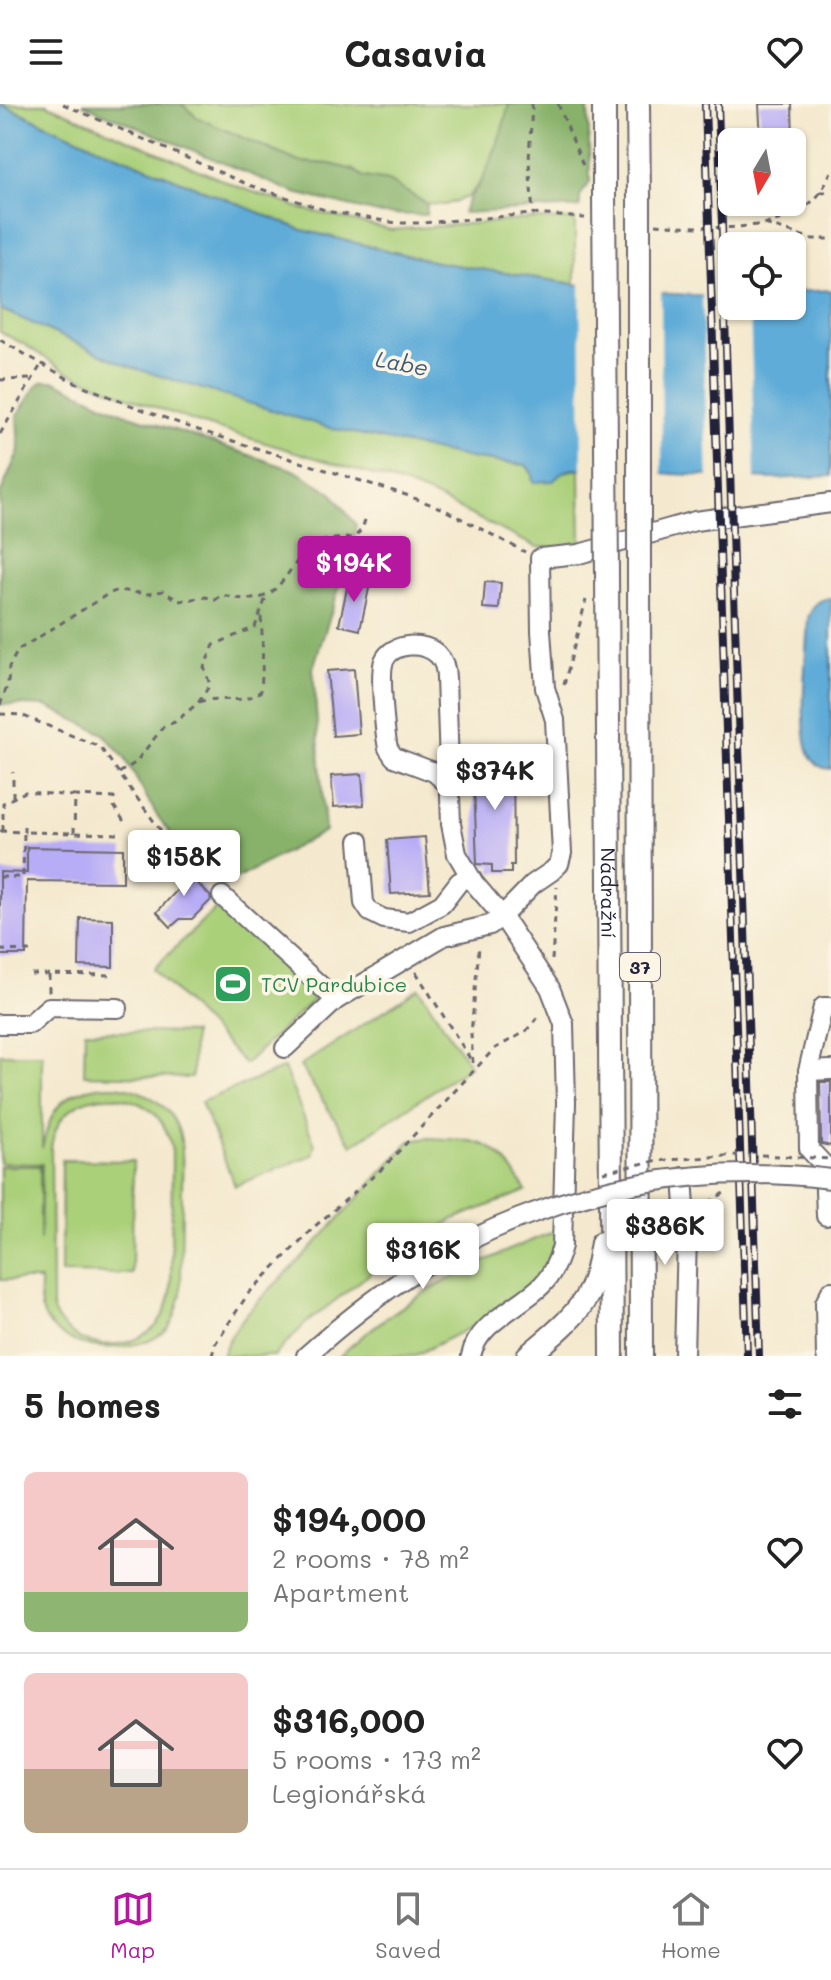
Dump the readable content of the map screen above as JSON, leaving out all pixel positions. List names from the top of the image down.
{
  "streets": {
    "main road": ["Nádražní", "37"]
  },
  "water": ["Labe"],
  "places": {
    "sports": ["TCV Pardubice"]
  },
  "north": "bottom",
  "page": {
    "header": "Casavia",
    "price": [
      "$194K",
      "$374K",
      "$158K",
      "$386K",
      "$316K"
    ],
    "heading": "5 homes",
    "list": [
      {
        "name": "$194,000",
        "note": "2 rooms · 78 m² · Apartment"
      },
      {
        "name": "$316,000",
        "note": "5 rooms · 173 m² · Legionářská"
      }
    ],
    "tabs": ["Map", "Saved", "Home"]
  }
}
